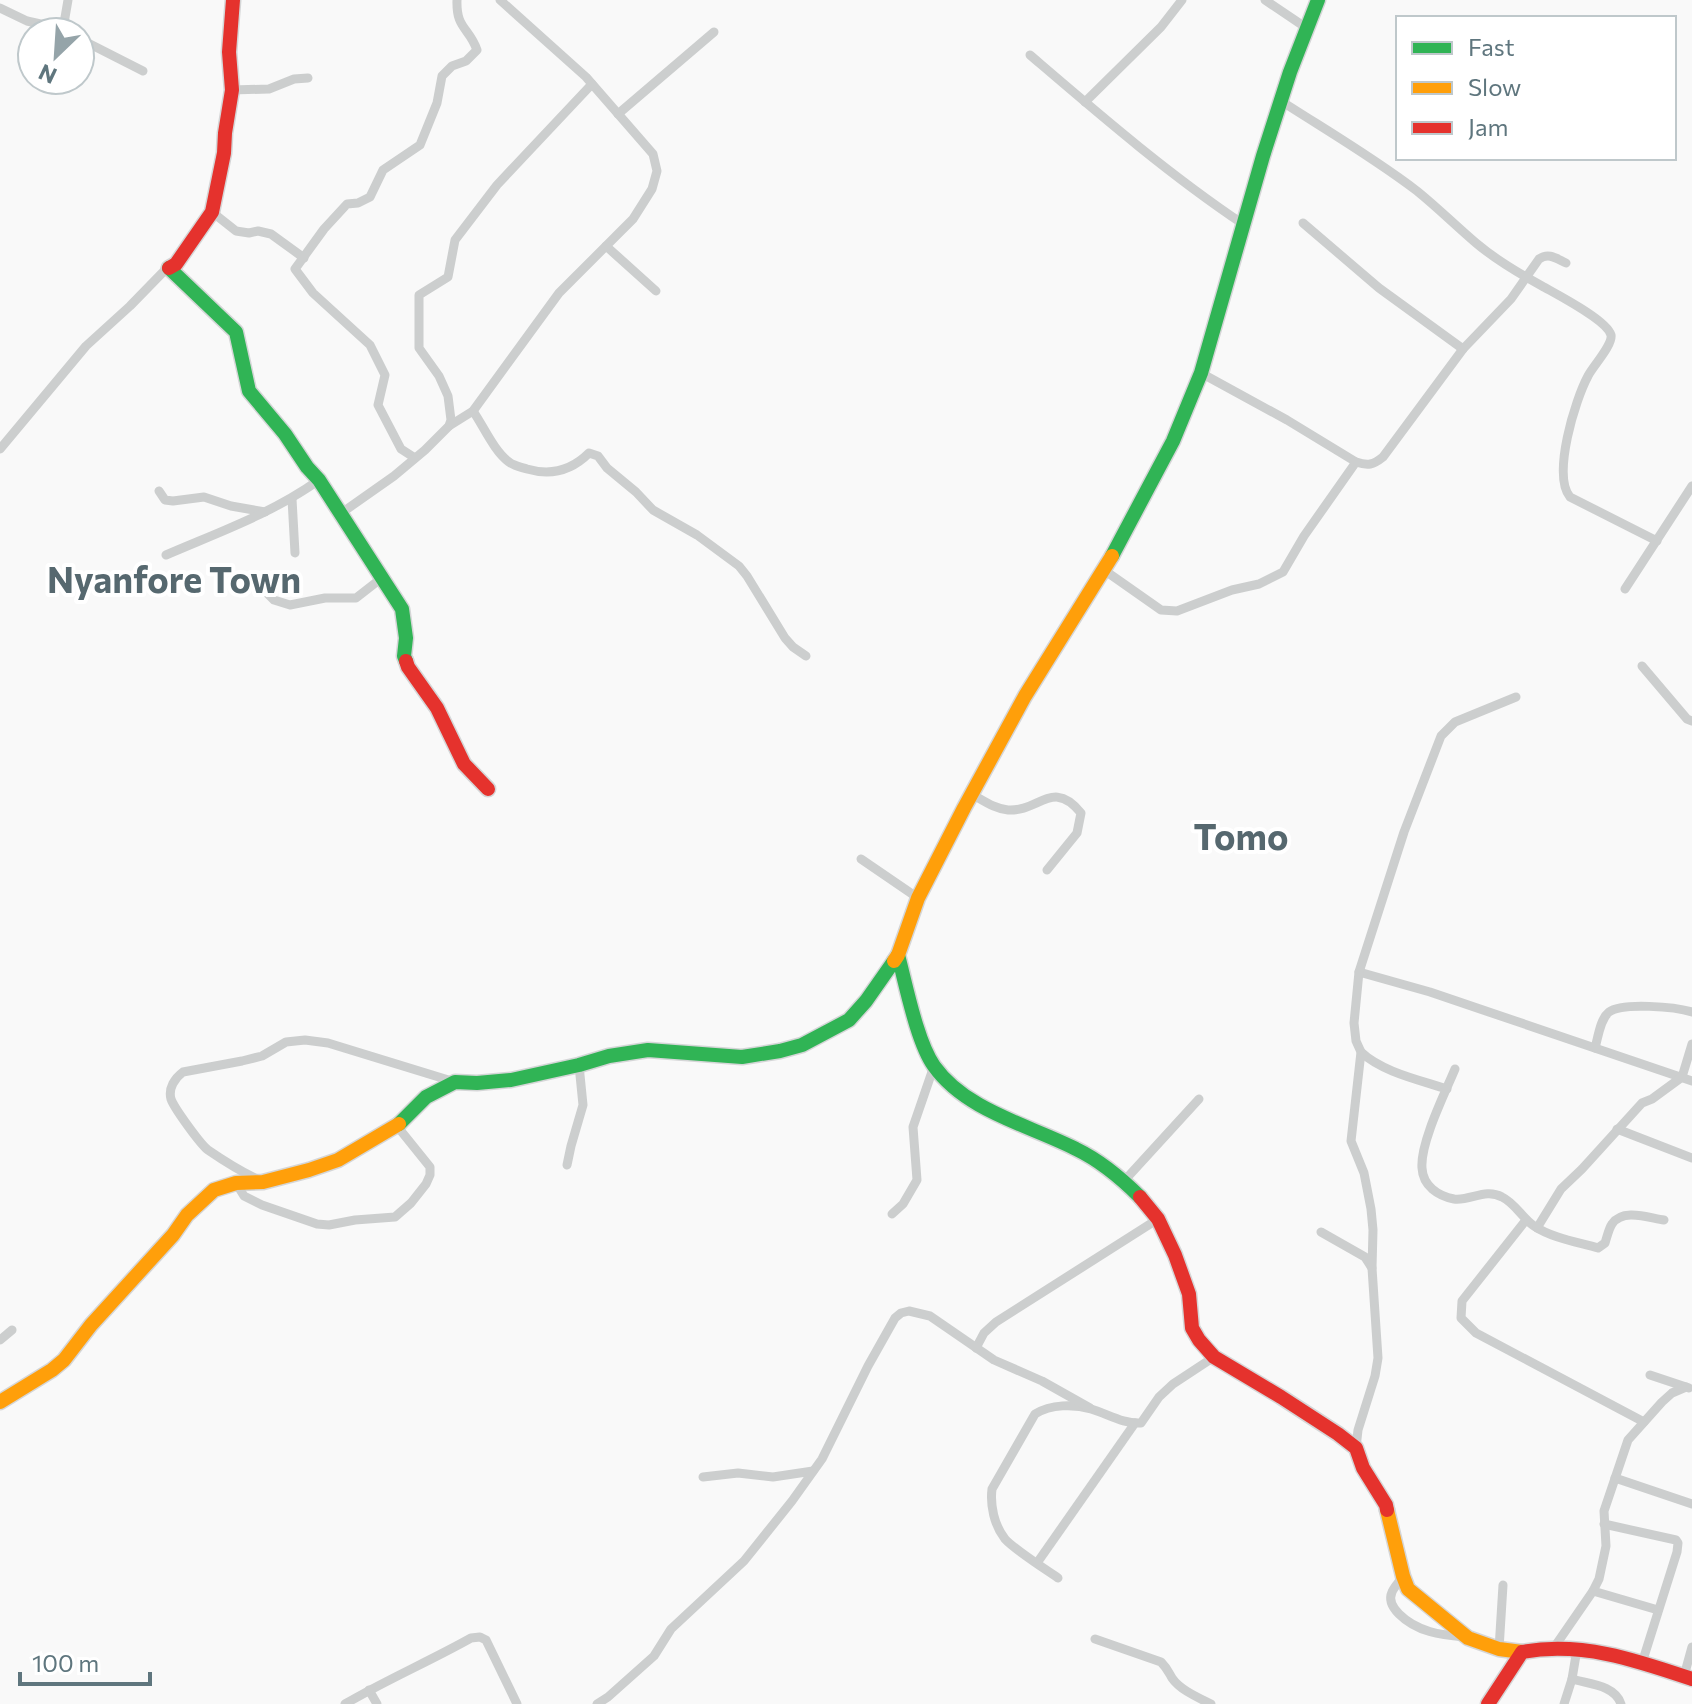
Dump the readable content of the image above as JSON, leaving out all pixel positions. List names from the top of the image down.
{
  "districts": ["Nyanfore Town", "Tomo"],
  "legend": ["Fast", "Slow", "Jam"],
  "scale_bar": "100 m",
  "north": "bottom left"
}
